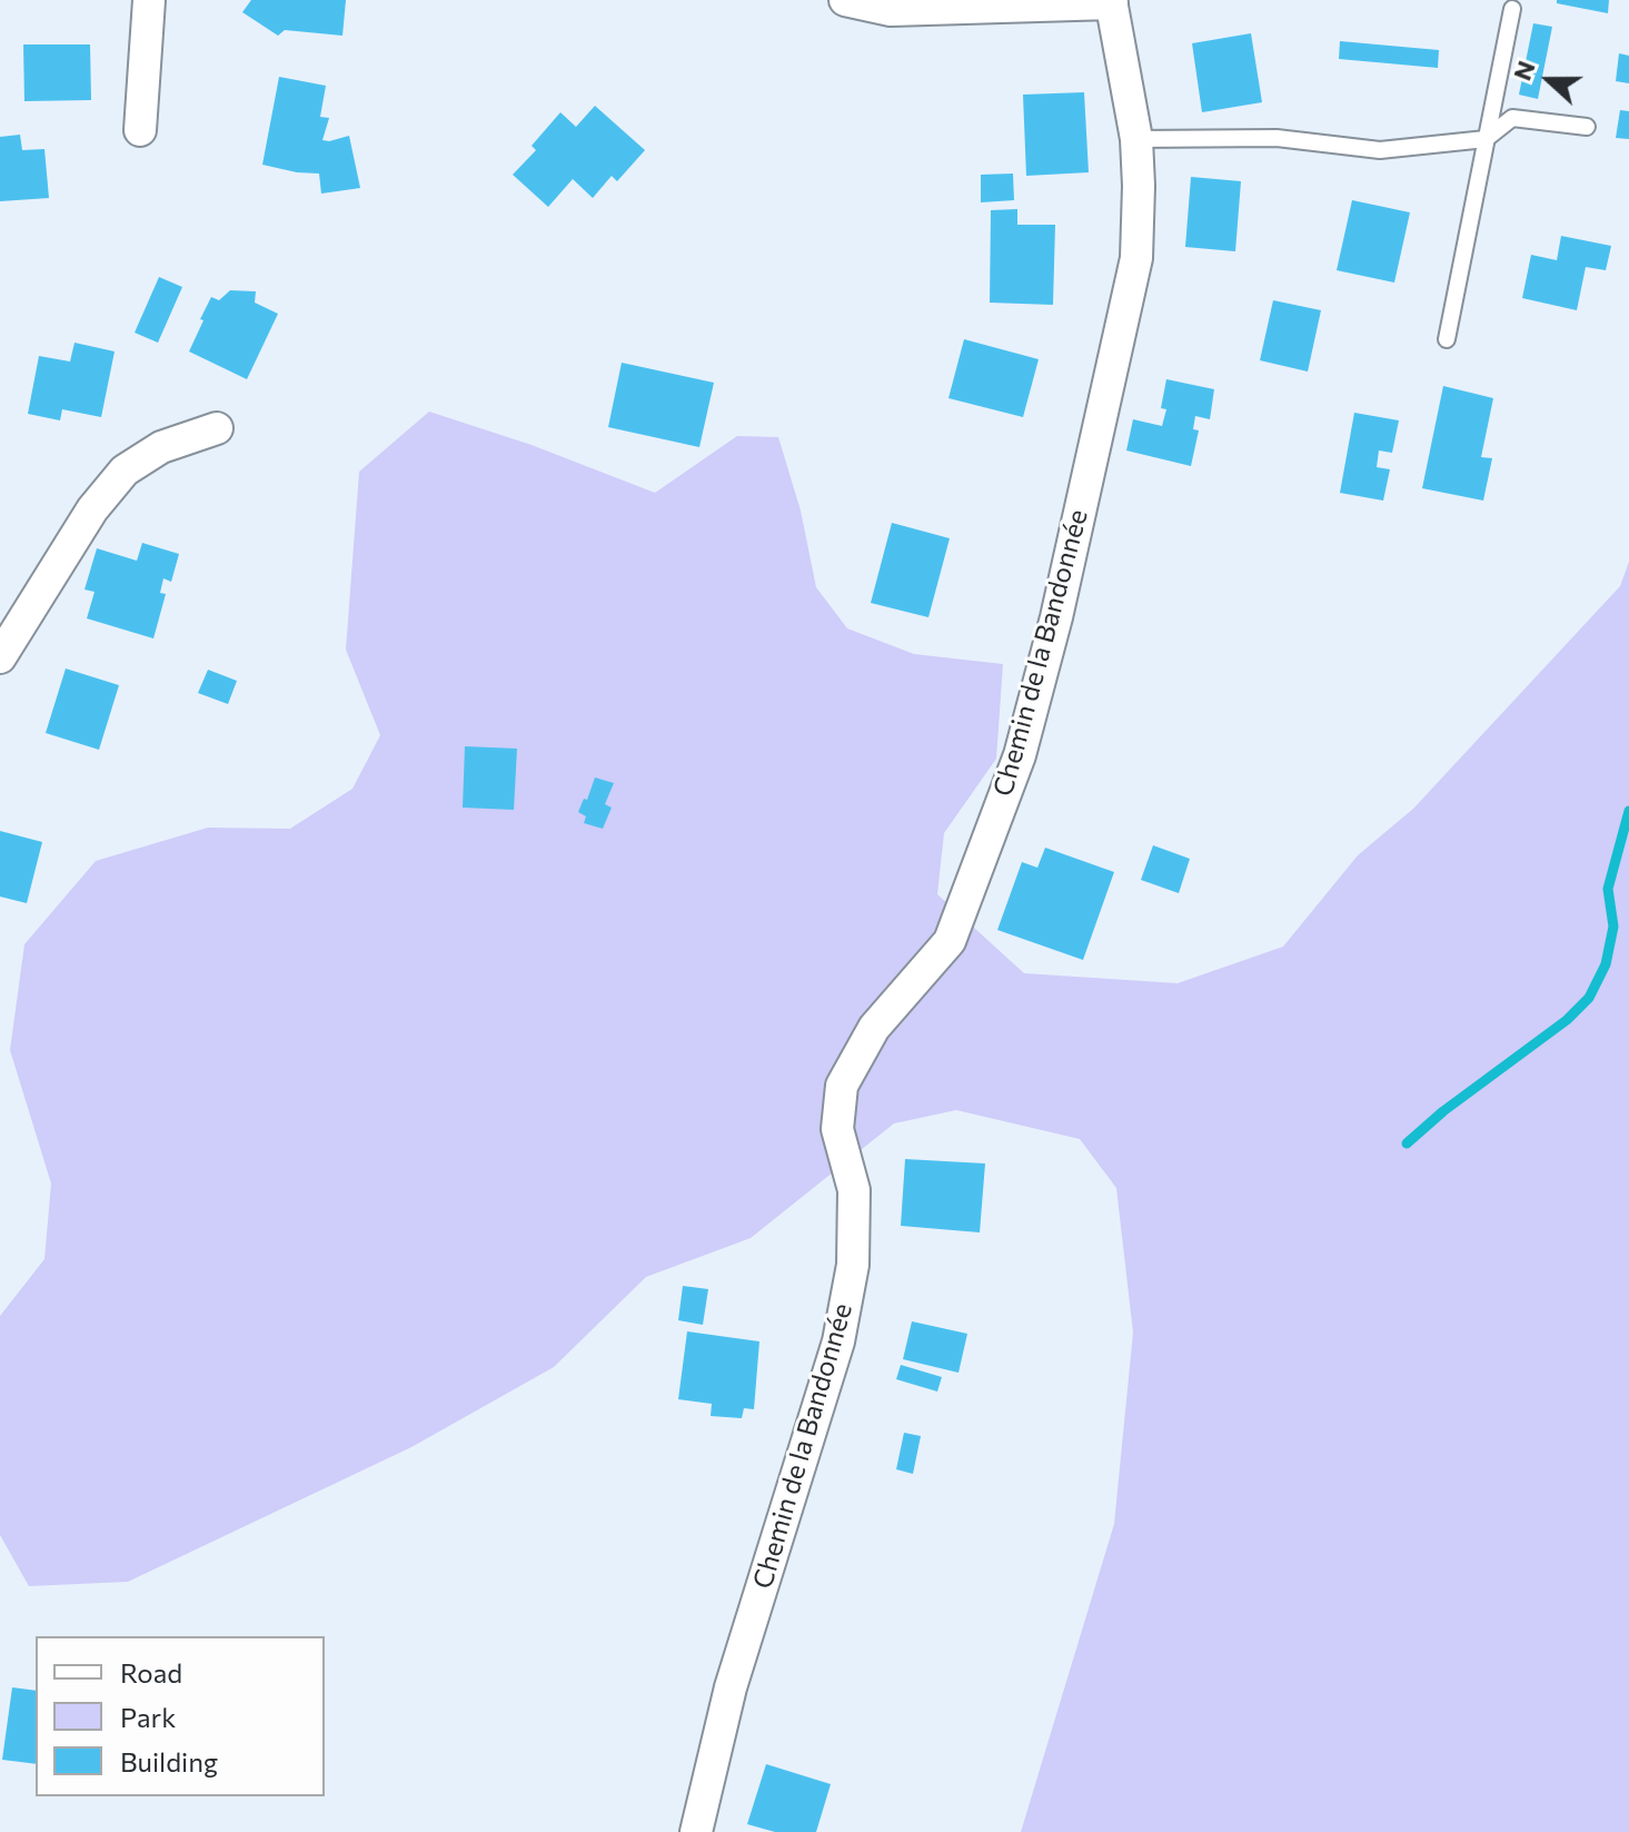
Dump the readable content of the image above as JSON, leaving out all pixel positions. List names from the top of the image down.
{
  "streets": {
    "street": ["Chemin de la Bandonnée"]
  },
  "legend": ["Road", "Park", "Building"],
  "north": "left"
}
